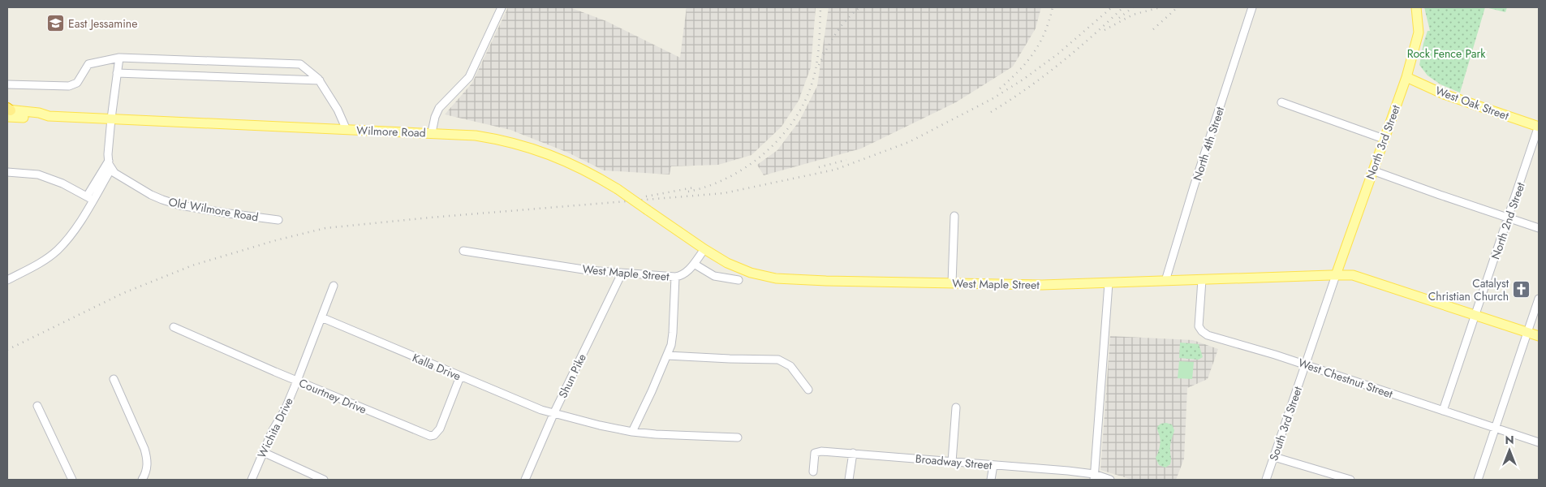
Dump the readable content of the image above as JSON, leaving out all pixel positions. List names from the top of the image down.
{
  "streets": {
    "main road": [
      "West Oak Street",
      "Wilmore Road",
      "North 3rd Street",
      "West Maple Street"
    ],
    "street": [
      "North 4th Street",
      "Old Wilmore Road",
      "North 2nd Street",
      "Kalla Drive",
      "Shun Pike",
      "West Chestnut Street",
      "Courtney Drive",
      "South 3rd Street",
      "Wichita Drive",
      "Broadway Street"
    ]
  },
  "crossings": [
    ["West Oak Street", "North 3rd Street"],
    ["West Oak Street", "North 2nd Street"],
    ["Wilmore Road", "West Maple Street"],
    ["North 3rd Street", "West Maple Street"],
    ["North 3rd Street", "South 3rd Street"],
    ["North 4th Street", "West Maple Street"],
    ["North 2nd Street", "West Maple Street"],
    ["North 2nd Street", "West Chestnut Street"],
    ["West Maple Street", "Shun Pike"],
    ["West Maple Street", "West Chestnut Street"],
    ["West Maple Street", "South 3rd Street"],
    ["Kalla Drive", "Shun Pike"],
    ["Kalla Drive", "Courtney Drive"],
    ["Kalla Drive", "Wichita Drive"],
    ["West Chestnut Street", "South 3rd Street"],
    ["Courtney Drive", "Wichita Drive"]
  ],
  "parks": ["Rock Fence Park"],
  "places": {
    "school or university": ["East Jessamine"],
    "church": ["Catalyst Christian Church"]
  },
  "north": "top"
}
